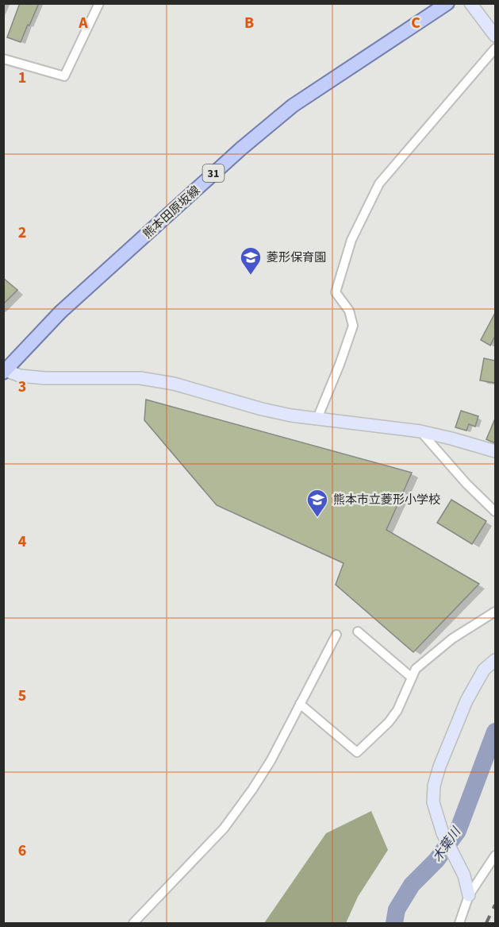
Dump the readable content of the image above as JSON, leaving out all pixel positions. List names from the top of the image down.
{
  "streets": {
    "main road": ["31", "熊本田原坂線"]
  },
  "water": ["木葉川"],
  "places": {
    "school or university": ["菱形保育園", "熊本市立菱形小学校"]
  },
  "grid": {
    "columns": ["A", "B", "C"],
    "rows": [
      "1",
      "2",
      "3",
      "4",
      "5",
      "6"
    ]
  }
}
